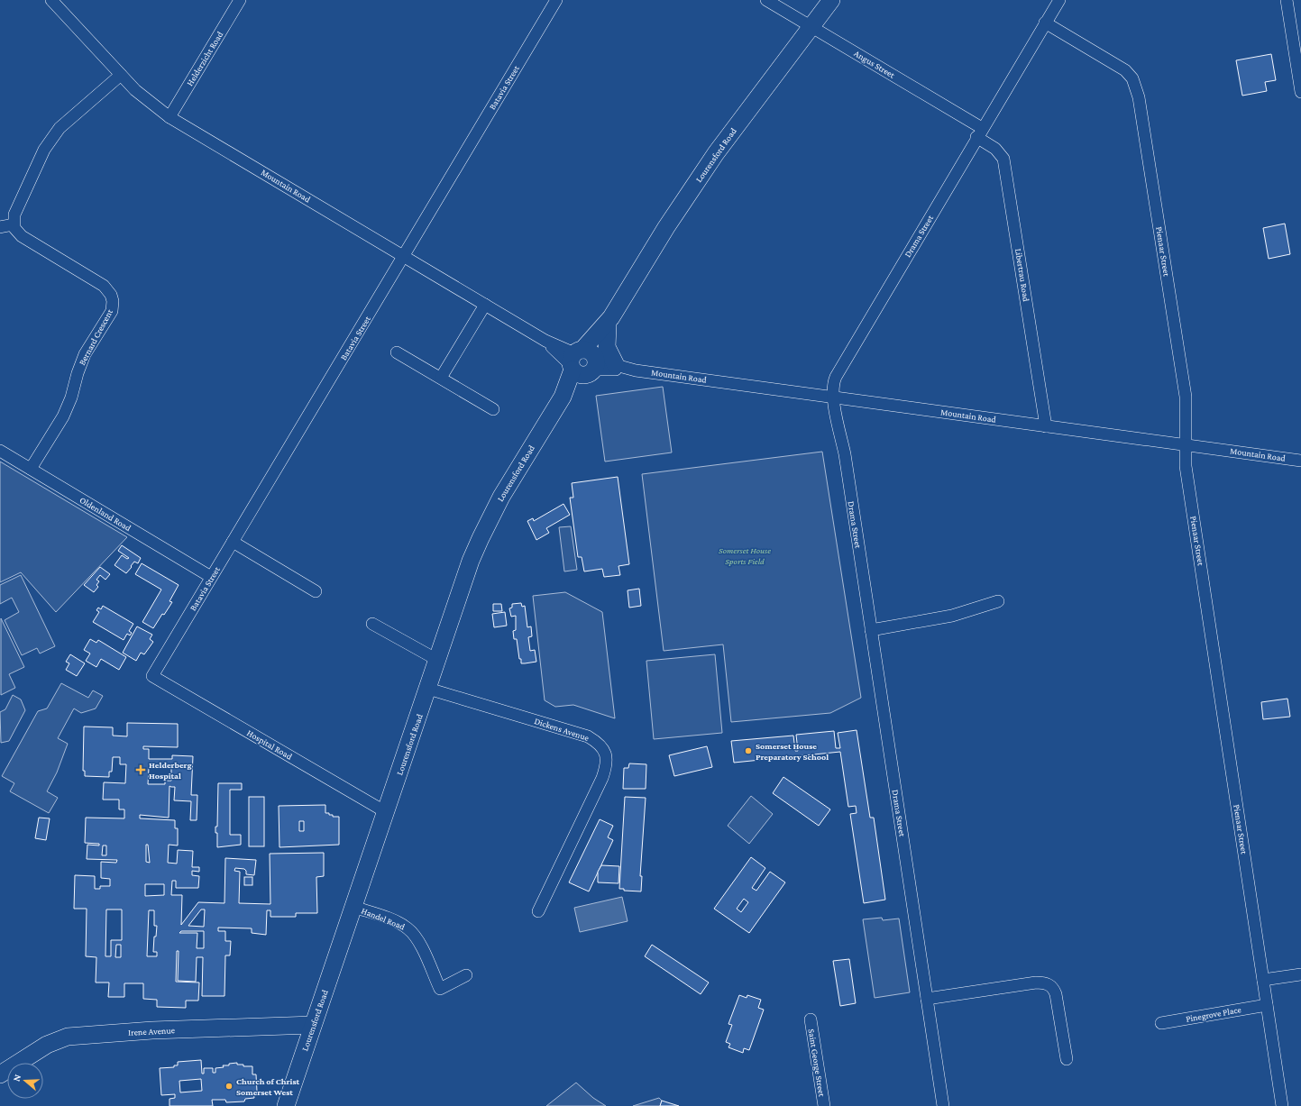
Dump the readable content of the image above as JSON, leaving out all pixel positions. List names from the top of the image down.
{
  "streets": {
    "street": [
      "Helderzicht Road",
      "Angus Street",
      "Batavia Street",
      "Lourensford Road",
      "Mountain Road",
      "Drama Street",
      "Pienaar Street",
      "Libertrau Road",
      "Bernard Crescent",
      "Oldenland Road",
      "Dickens Avenue",
      "Hospital Road",
      "Handel Road",
      "Pinegrove Place",
      "Irene Avenue",
      "Saint George Street"
    ]
  },
  "crossings": [
    ["Helderzicht Road", "Mountain Road"],
    ["Angus Street", "Lourensford Road"],
    ["Angus Street", "Drama Street"],
    ["Angus Street", "Libertrau Road"],
    ["Batavia Street", "Mountain Road"],
    ["Batavia Street", "Oldenland Road"],
    ["Batavia Street", "Hospital Road"],
    ["Lourensford Road", "Mountain Road"],
    ["Lourensford Road", "Dickens Avenue"],
    ["Lourensford Road", "Hospital Road"],
    ["Lourensford Road", "Handel Road"],
    ["Lourensford Road", "Irene Avenue"],
    ["Mountain Road", "Drama Street"],
    ["Mountain Road", "Pienaar Street"],
    ["Mountain Road", "Libertrau Road"],
    ["Drama Street", "Pienaar Street"],
    ["Drama Street", "Libertrau Road"],
    ["Pienaar Street", "Pinegrove Place"],
    ["Bernard Crescent", "Oldenland Road"]
  ],
  "parks": ["Somerset House Sports Field"],
  "places": {
    "other": ["Somerset House Preparatory School", "Church of Christ Somerset West"],
    "health": ["Helderberg Hospital"]
  },
  "north": "left"
}
